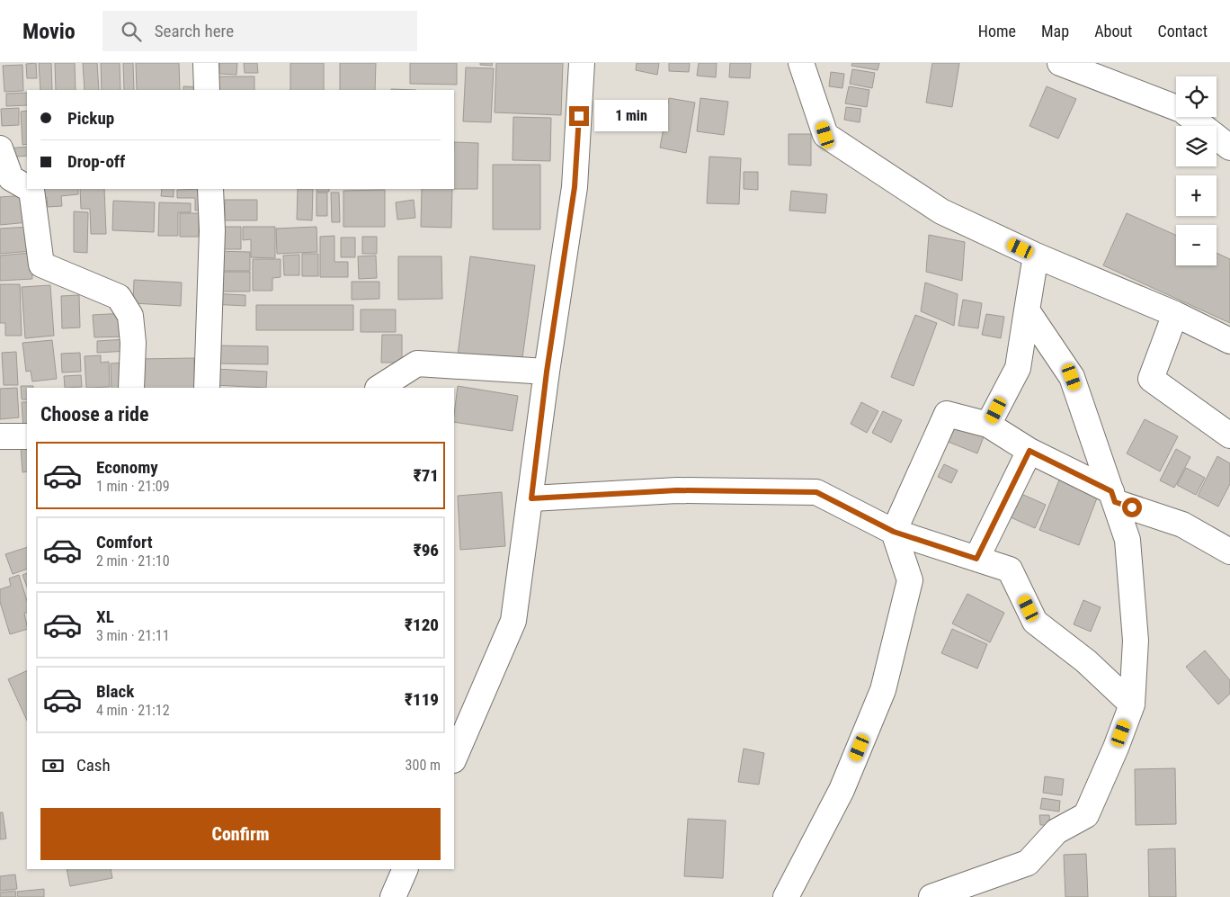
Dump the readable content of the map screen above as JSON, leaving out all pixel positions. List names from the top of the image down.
{
  "page": {
    "header": "Movio",
    "search": "Search here",
    "nav": [
      "Home",
      "Map",
      "About",
      "Contact"
    ],
    "map_buttons": ["+", "−"],
    "banner": ["Pickup", "Drop-off"],
    "bubble": "1 min",
    "heading": "Choose a ride",
    "list": [
      {
        "name": "Economy",
        "note": "1 min · 21:09",
        "value": "₹71"
      },
      {
        "name": "Comfort",
        "note": "2 min · 21:10",
        "value": "₹96"
      },
      {
        "name": "XL",
        "note": "3 min · 21:11",
        "value": "₹120"
      },
      {
        "name": "Black",
        "note": "4 min · 21:12",
        "value": "₹119"
      }
    ],
    "pay": ["Cash", "300 m"],
    "buttons": "Confirm"
  }
}
